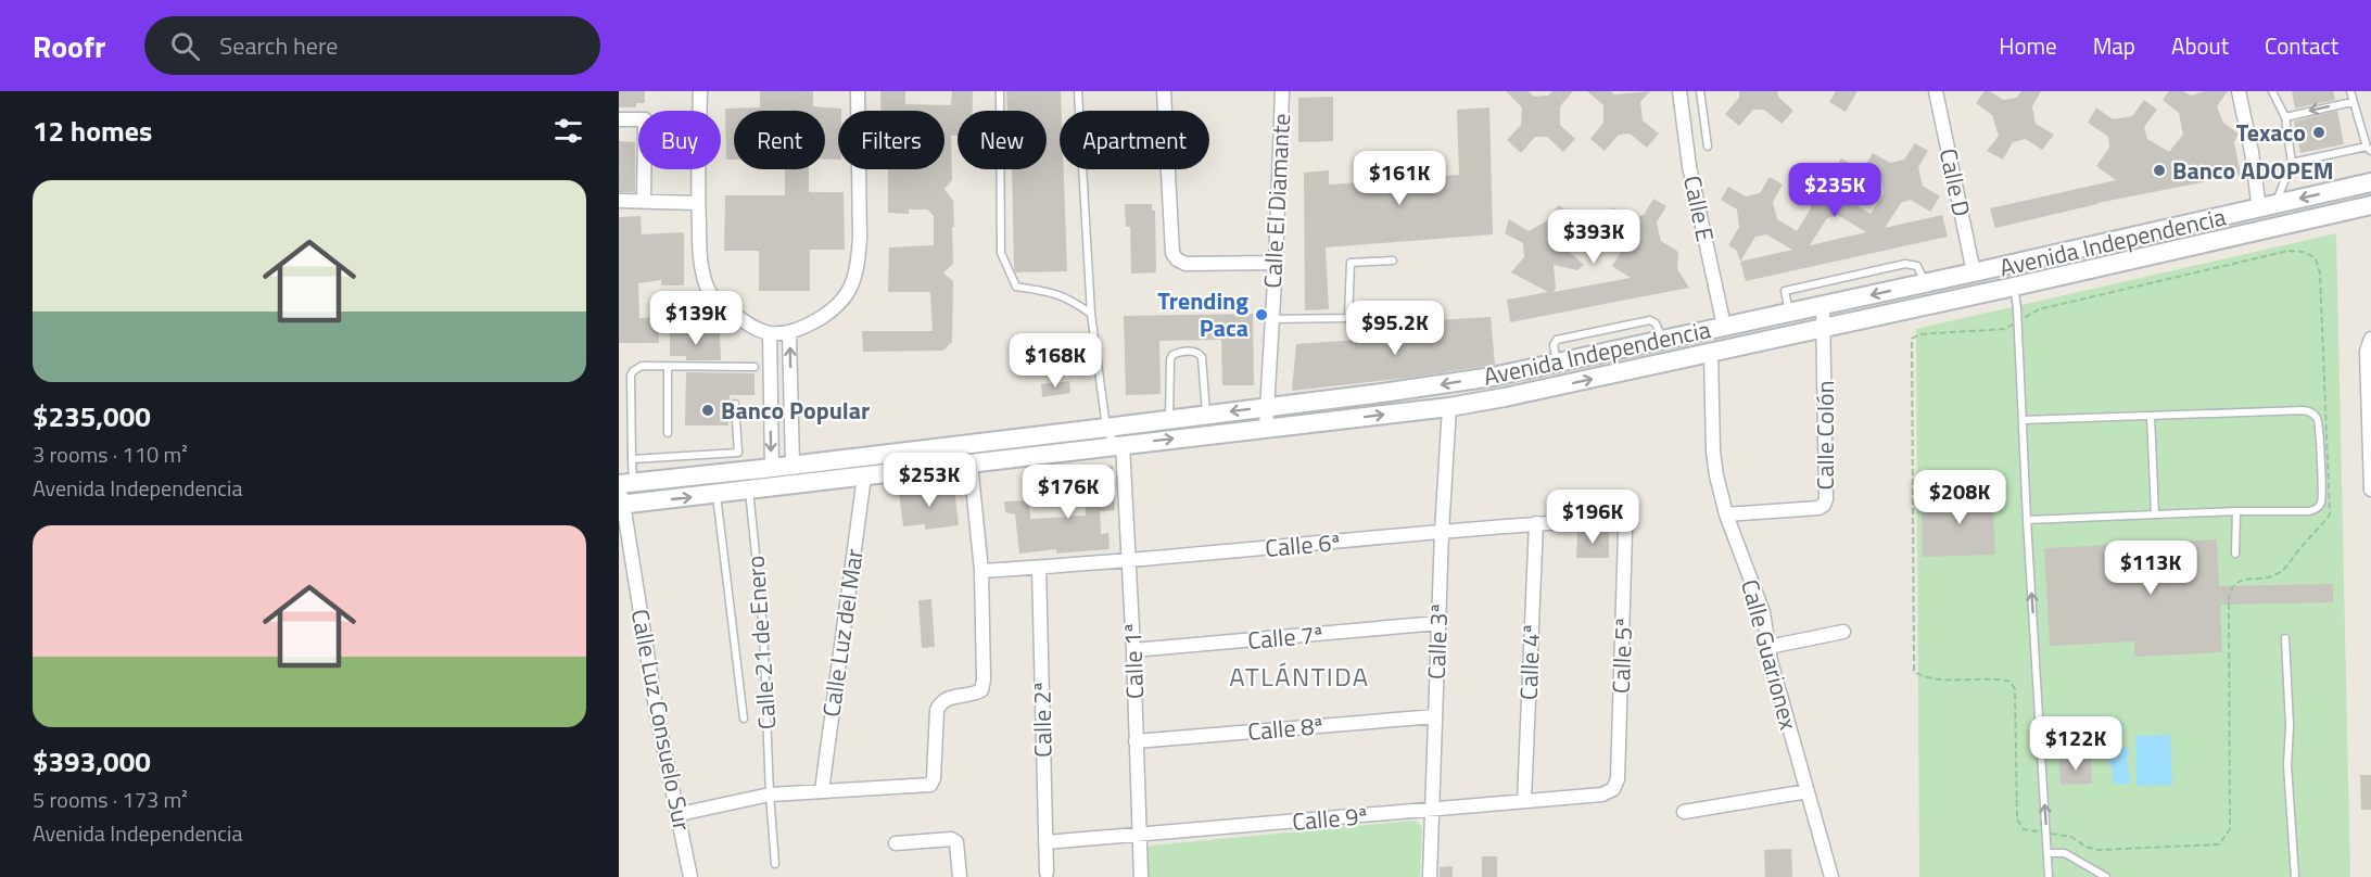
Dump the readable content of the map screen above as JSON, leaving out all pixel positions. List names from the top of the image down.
{
  "streets": {
    "main road": ["Avenida Independencia"],
    "street": [
      "Calle D",
      "Calle El Diamante",
      "Calle E",
      "Calle Colón",
      "Calle 6ª",
      "Calle Luz del Mar",
      "Calle 7ª",
      "Calle 3ª",
      "Calle Guarionex",
      "Calle 5ª",
      "Calle 1ª",
      "Calle 4ª",
      "Calle Luz Consuelo Sur",
      "Calle 2ª",
      "Calle 8ª",
      "Calle 9ª"
    ],
    "lane": ["Calle 21 de Enero"]
  },
  "crossings": [
    ["Calle D", "Avenida Independencia"],
    ["Calle El Diamante", "Avenida Independencia"],
    ["Calle E", "Avenida Independencia"],
    ["Avenida Independencia", "Calle Colón"],
    ["Avenida Independencia", "Calle Luz del Mar"],
    ["Avenida Independencia", "Calle 3ª"],
    ["Avenida Independencia", "Calle 21 de Enero"],
    ["Avenida Independencia", "Calle Guarionex"],
    ["Avenida Independencia", "Calle 1ª"],
    ["Avenida Independencia", "Calle Luz Consuelo Sur"],
    ["Calle Colón", "Calle Guarionex"],
    ["Calle 6ª", "Calle 3ª"],
    ["Calle 6ª", "Calle 5ª"],
    ["Calle 6ª", "Calle 1ª"],
    ["Calle 6ª", "Calle 4ª"],
    ["Calle 6ª", "Calle 2ª"],
    ["Calle 7ª", "Calle 3ª"],
    ["Calle 7ª", "Calle 1ª"],
    ["Calle 3ª", "Calle 8ª"],
    ["Calle 3ª", "Calle 9ª"],
    ["Calle 5ª", "Calle 9ª"],
    ["Calle 1ª", "Calle 8ª"],
    ["Calle 1ª", "Calle 9ª"],
    ["Calle 4ª", "Calle 9ª"],
    ["Calle 2ª", "Calle 9ª"]
  ],
  "districts": ["ATLÁNTIDA"],
  "places": [
    "Texaco",
    "Banco ADOPEM",
    "Trending Paca",
    "Banco Popular"
  ],
  "page": {
    "header": "Roofr",
    "search": "Search here",
    "nav": [
      "Home",
      "Map",
      "About",
      "Contact"
    ],
    "heading": "12 homes",
    "chip": [
      "Buy",
      "Rent",
      "Filters",
      "New",
      "Apartment"
    ],
    "price": [
      "$161K",
      "$235K",
      "$393K",
      "$139K",
      "$95.2K",
      "$168K",
      "$253K",
      "$176K",
      "$208K",
      "$196K",
      "$113K",
      "$122K"
    ],
    "list": [
      {
        "name": "$235,000",
        "note": "3 rooms · 110 m² · Avenida Independencia"
      },
      {
        "name": "$393,000",
        "note": "5 rooms · 173 m² · Avenida Independencia"
      }
    ]
  }
}
